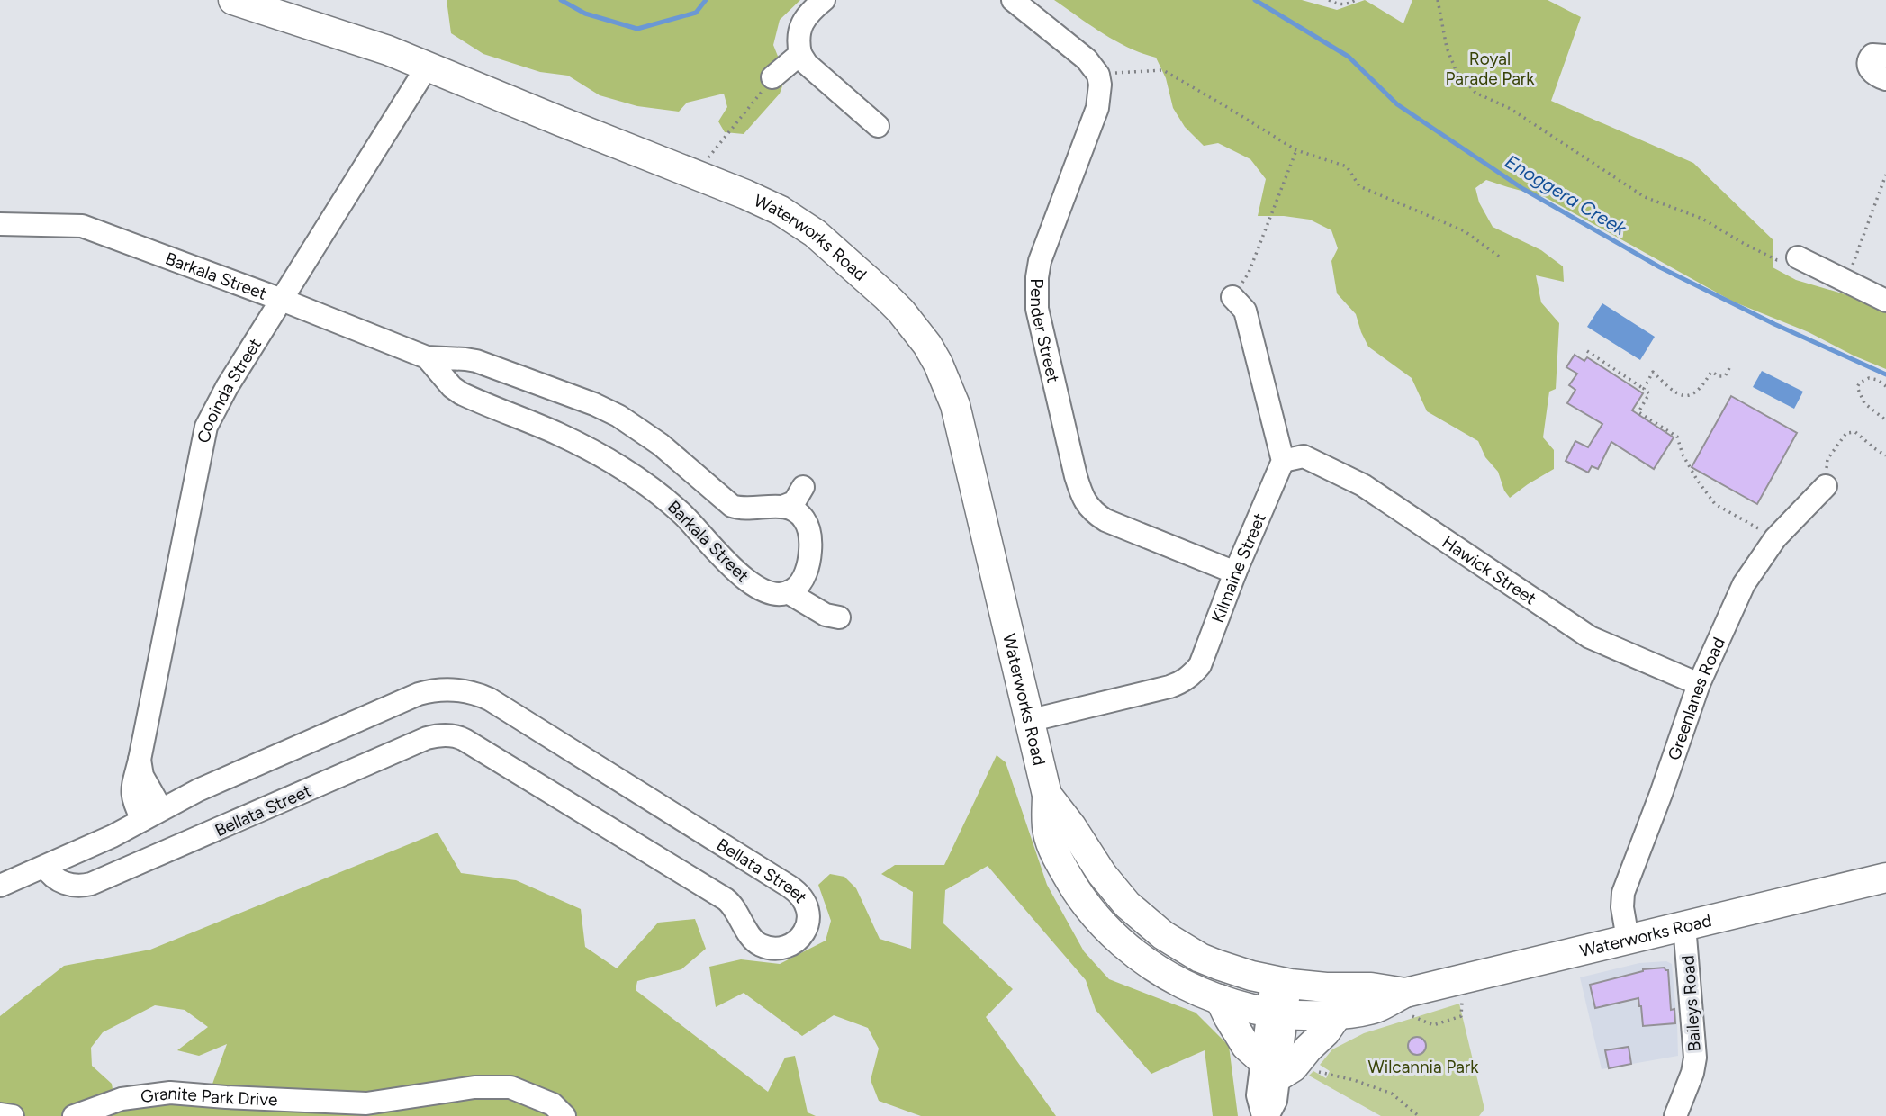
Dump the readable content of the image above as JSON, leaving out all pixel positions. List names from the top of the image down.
{
  "streets": {
    "main road": ["Waterworks Road"],
    "street": [
      "Barkala Street",
      "Pender Street",
      "Cooinda Street",
      "Kilmaine Street",
      "Hawick Street",
      "Greenlanes Road",
      "Bellata Street",
      "Baileys Road",
      "Granite Park Drive"
    ]
  },
  "crossings": [
    ["Waterworks Road", "Cooinda Street"],
    ["Waterworks Road", "Kilmaine Street"],
    ["Waterworks Road", "Greenlanes Road"],
    ["Waterworks Road", "Baileys Road"],
    ["Barkala Street", "Cooinda Street"],
    ["Pender Street", "Kilmaine Street"],
    ["Cooinda Street", "Bellata Street"],
    ["Kilmaine Street", "Hawick Street"],
    ["Hawick Street", "Greenlanes Road"]
  ],
  "water": ["Enoggera Creek"],
  "parks": ["Royal Parade Park", "Wilcannia Park"]
}
